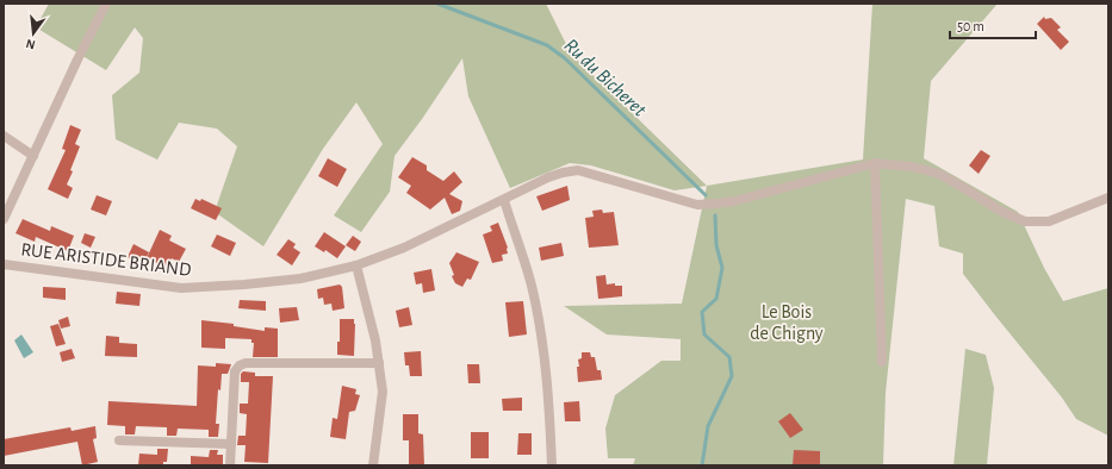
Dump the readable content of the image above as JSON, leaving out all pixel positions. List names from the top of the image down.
{
  "streets": {
    "street": ["RUE ARISTIDE BRIAND"]
  },
  "water": ["Ru du Bicheret"],
  "parks": ["Le Bois de Chigny"],
  "scale_bar": "50 m",
  "north": "bottom"
}
